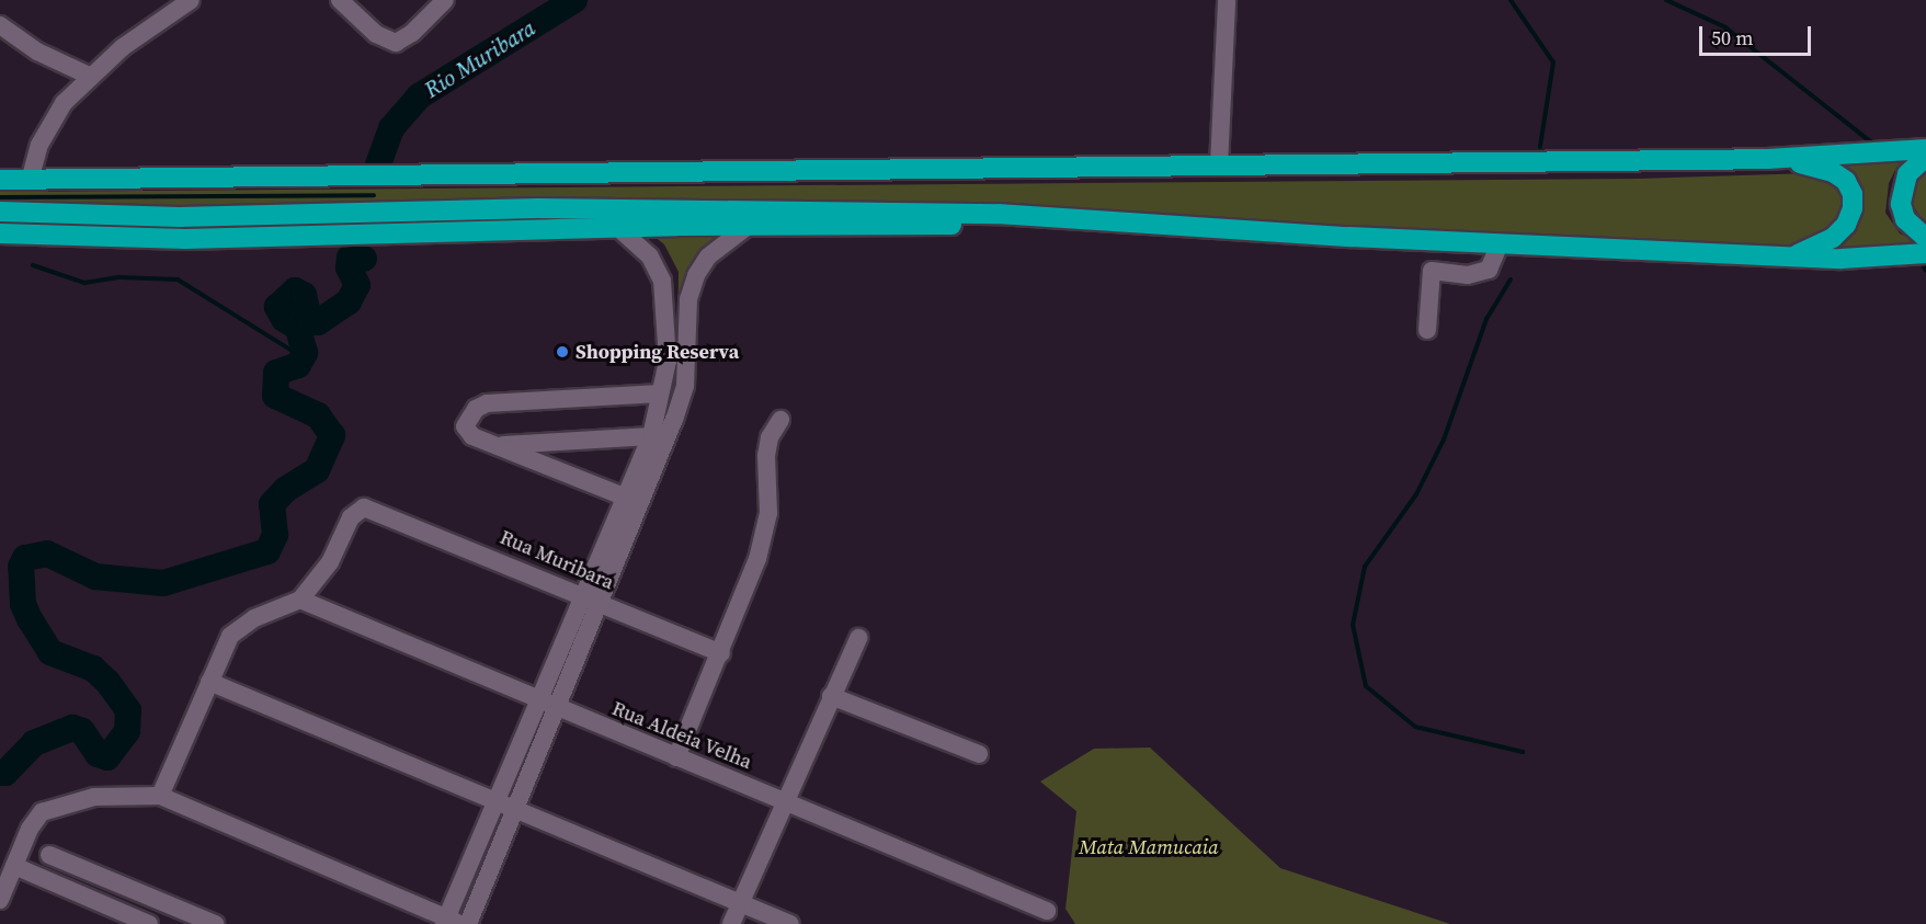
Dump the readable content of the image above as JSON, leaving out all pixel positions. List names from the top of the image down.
{
  "streets": {
    "street": ["Rua Muribara", "Rua Aldeia Velha"]
  },
  "crossings": [
    ["Rua Muribara", "Rua Aldeia Velha"]
  ],
  "water": ["Rio Muribara"],
  "parks": ["Mata Mamucaia"],
  "places": ["Shopping Reserva"],
  "scale_bar": "50 m"
}
